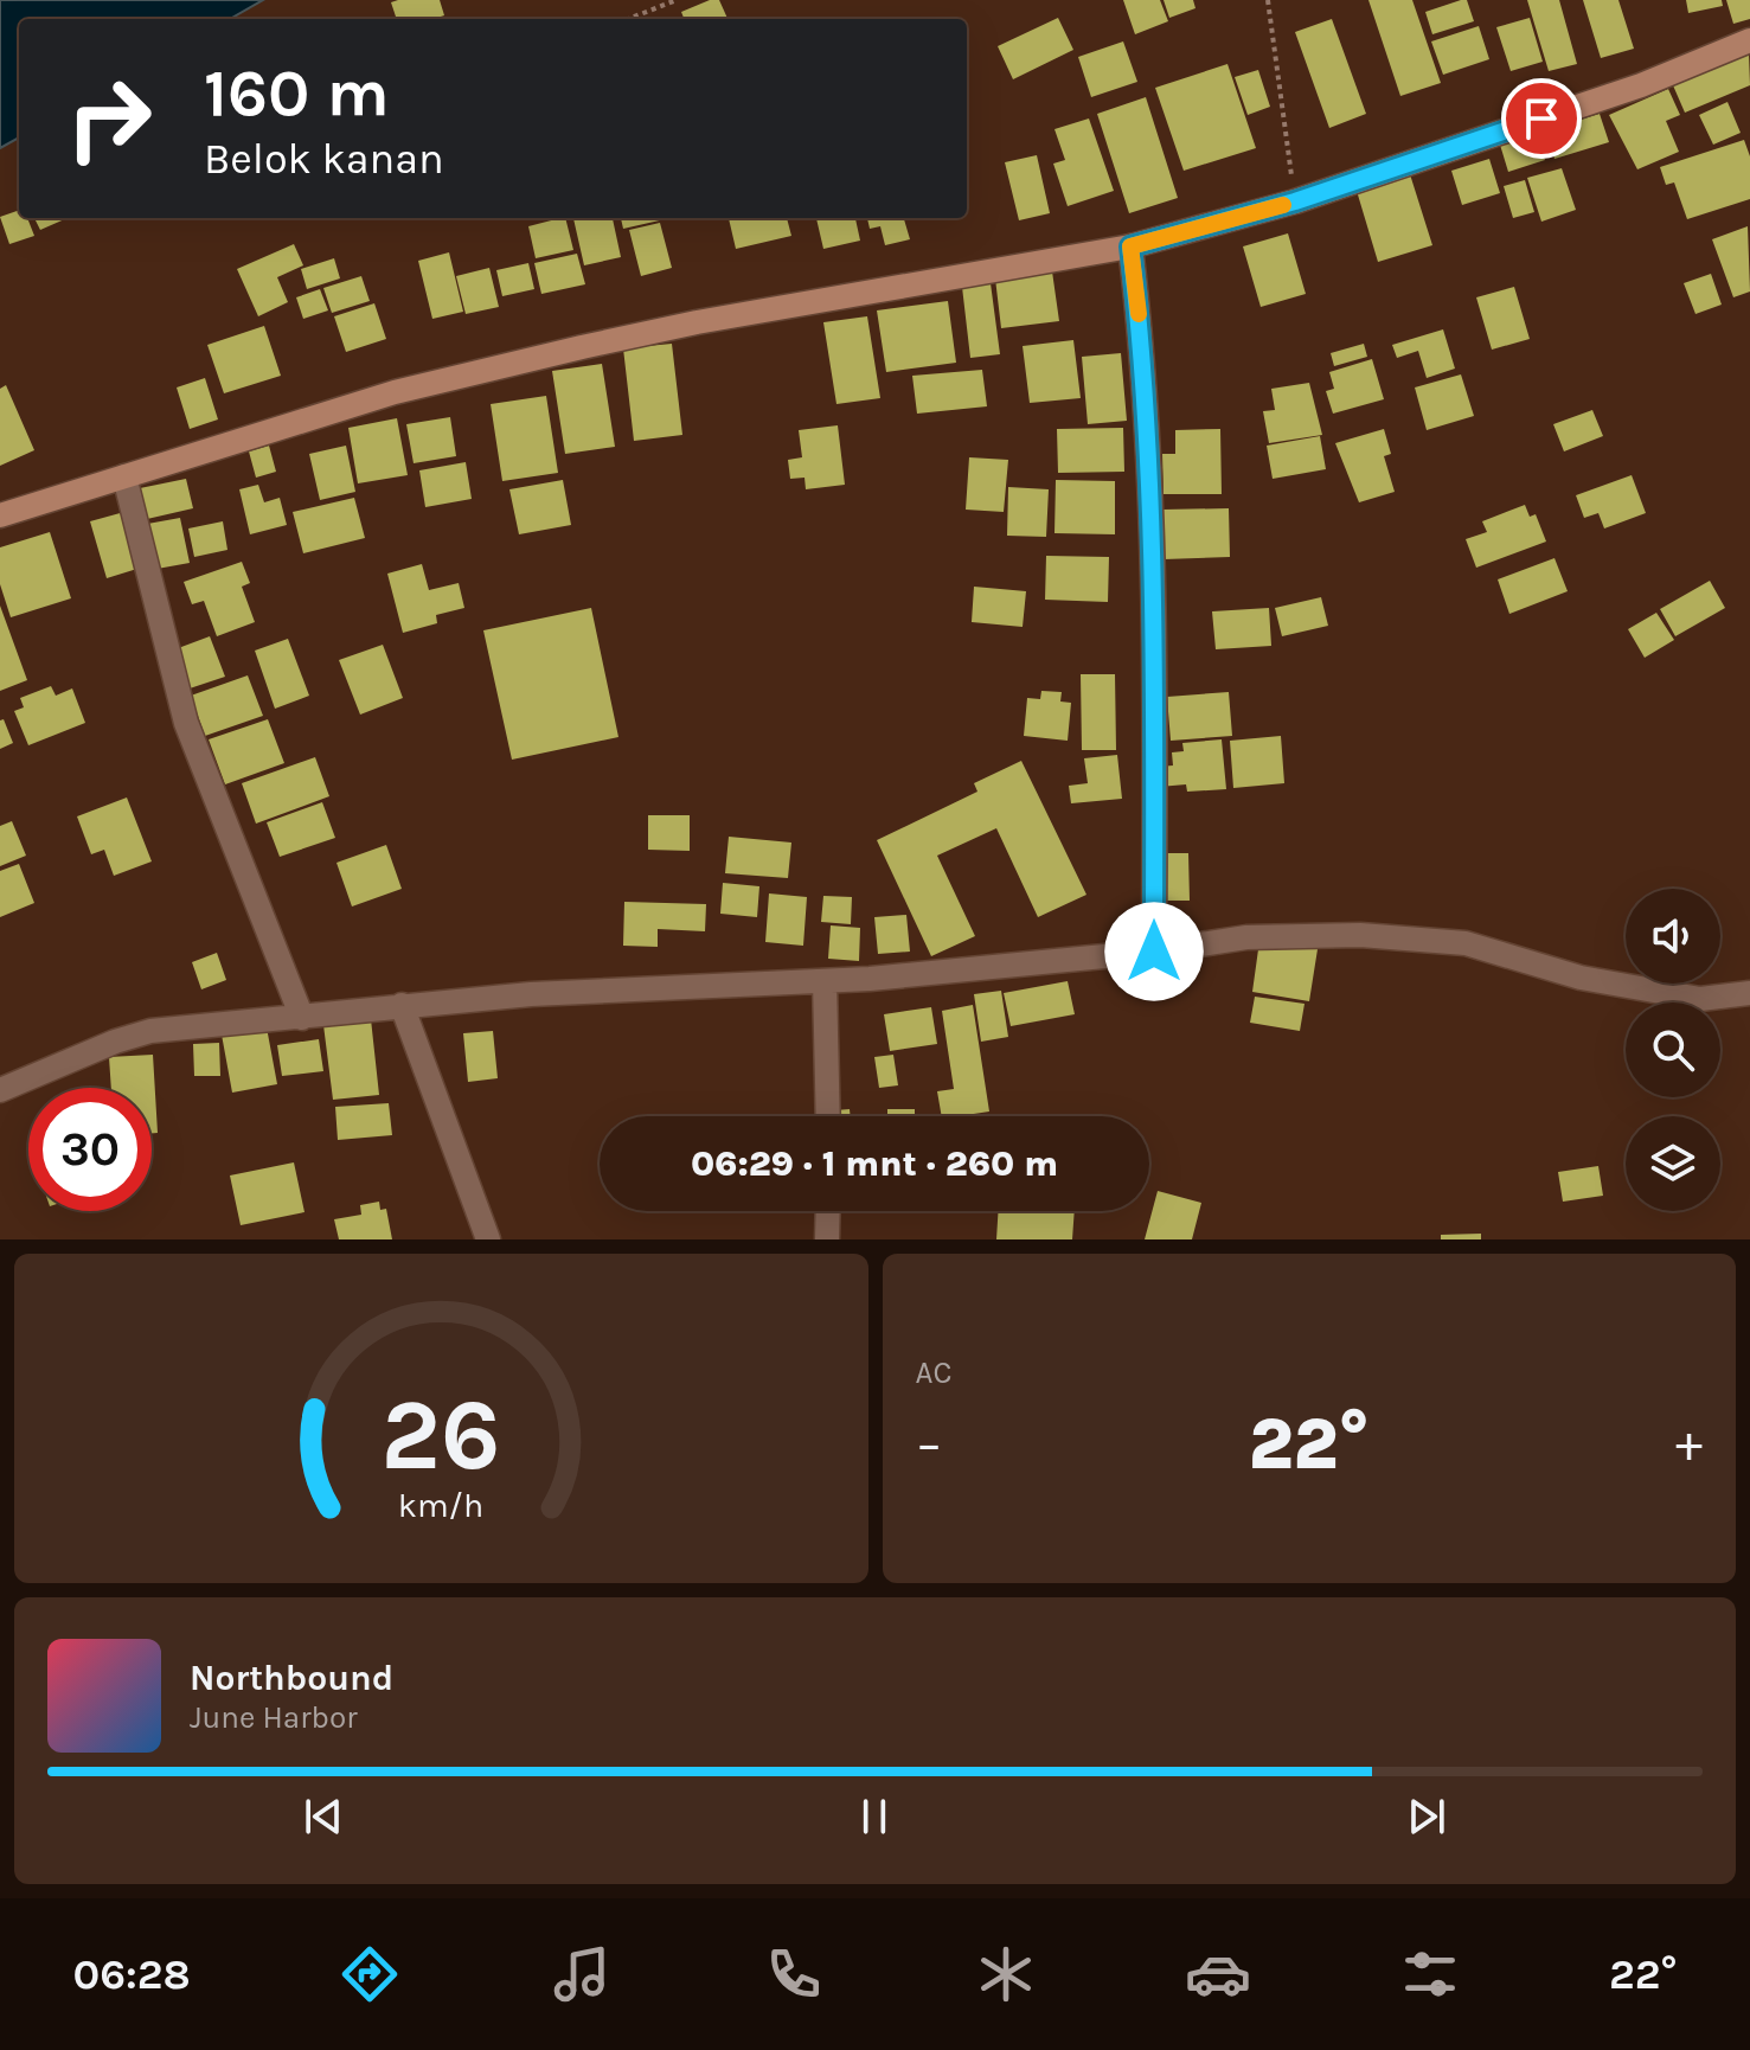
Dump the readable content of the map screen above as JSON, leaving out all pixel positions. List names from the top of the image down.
{
  "page": {
    "turn": ["160 m", "Belok kanan"],
    "limit": "30",
    "trip": "06:29 · 1 mnt · 260 m",
    "tile": "AC",
    "heat": ["−", "22°", "+"],
    "song": ["Northbound", "June Harbor"],
    "tabs": ["06:28", "22°"],
    "gauge": ["26", "km/h"]
  }
}
